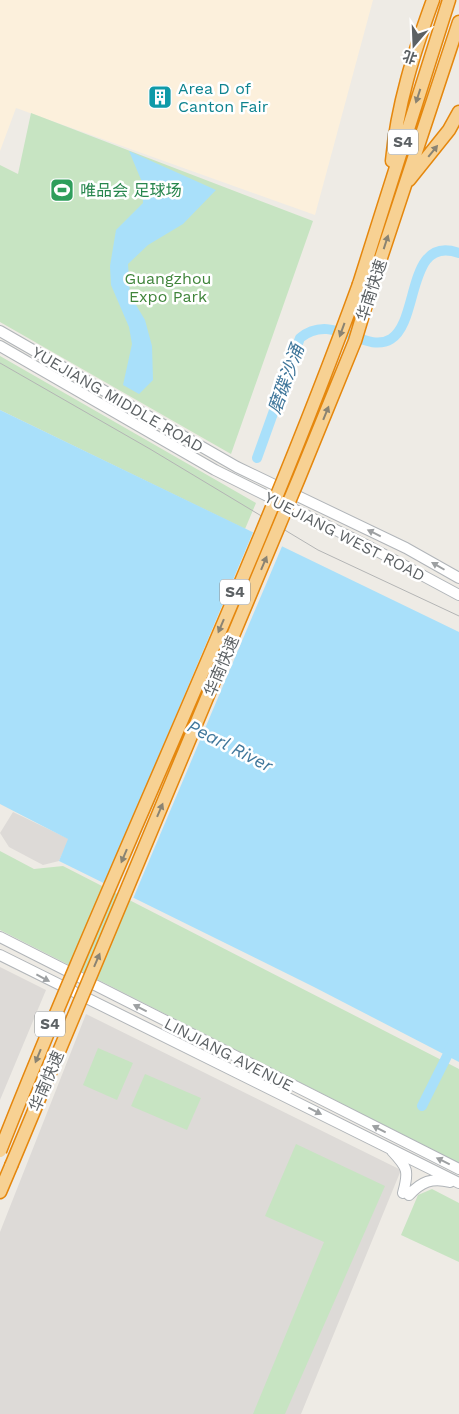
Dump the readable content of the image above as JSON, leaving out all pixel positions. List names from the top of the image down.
{
  "streets": {
    "highway": ["S4", "华南快速"],
    "main road": ["YUEJIANG MIDDLE ROAD", "YUEJIANG WEST ROAD", "LINJIANG AVENUE"]
  },
  "crossings": [
    ["S4", "华南快速"],
    ["YUEJIANG MIDDLE ROAD", "YUEJIANG WEST ROAD"]
  ],
  "water": ["磨碟沙涌", "Pearl River"],
  "parks": ["Guangzhou Expo Park"],
  "places": {
    "building": ["Area D of Canton Fair"],
    "sports": ["唯品会 足球场"]
  },
  "north": "bottom"
}
